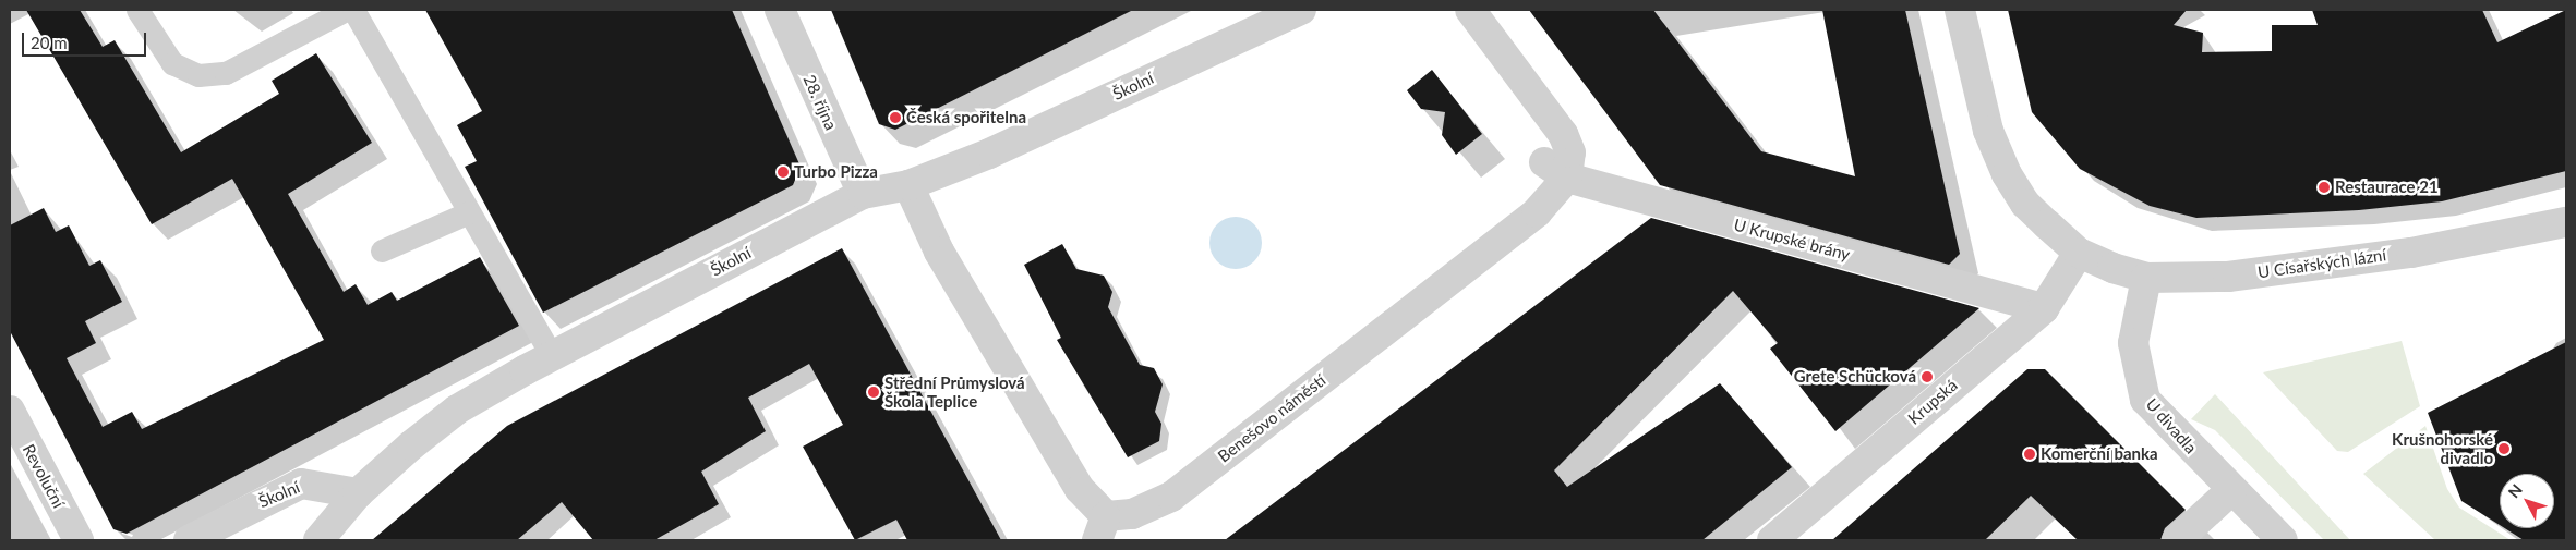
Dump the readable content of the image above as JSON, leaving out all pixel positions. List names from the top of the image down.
{
  "streets": {
    "street": [
      "Školní",
      "28. října",
      "U Krupské brány",
      "U Císařských lázní",
      "Krupská",
      "Benešovo náměstí",
      "U divadla",
      "Revoluční"
    ]
  },
  "crossings": [
    ["Školní", "28. října"],
    ["Školní", "Benešovo náměstí"],
    ["U Krupské brány", "Krupská"],
    ["U Krupské brány", "Benešovo náměstí"],
    ["U Císařských lázní", "Krupská"],
    ["U Císařských lázní", "U divadla"]
  ],
  "places": [
    "Česká spořitelna",
    "Turbo Pizza",
    "Restaurace 21",
    "Grete Schücková",
    "Střední Průmyslová Škola Teplice",
    "Krušnohorské divadlo",
    "Komerční banka"
  ],
  "scale_bar": "20 m",
  "north": "top left"
}
